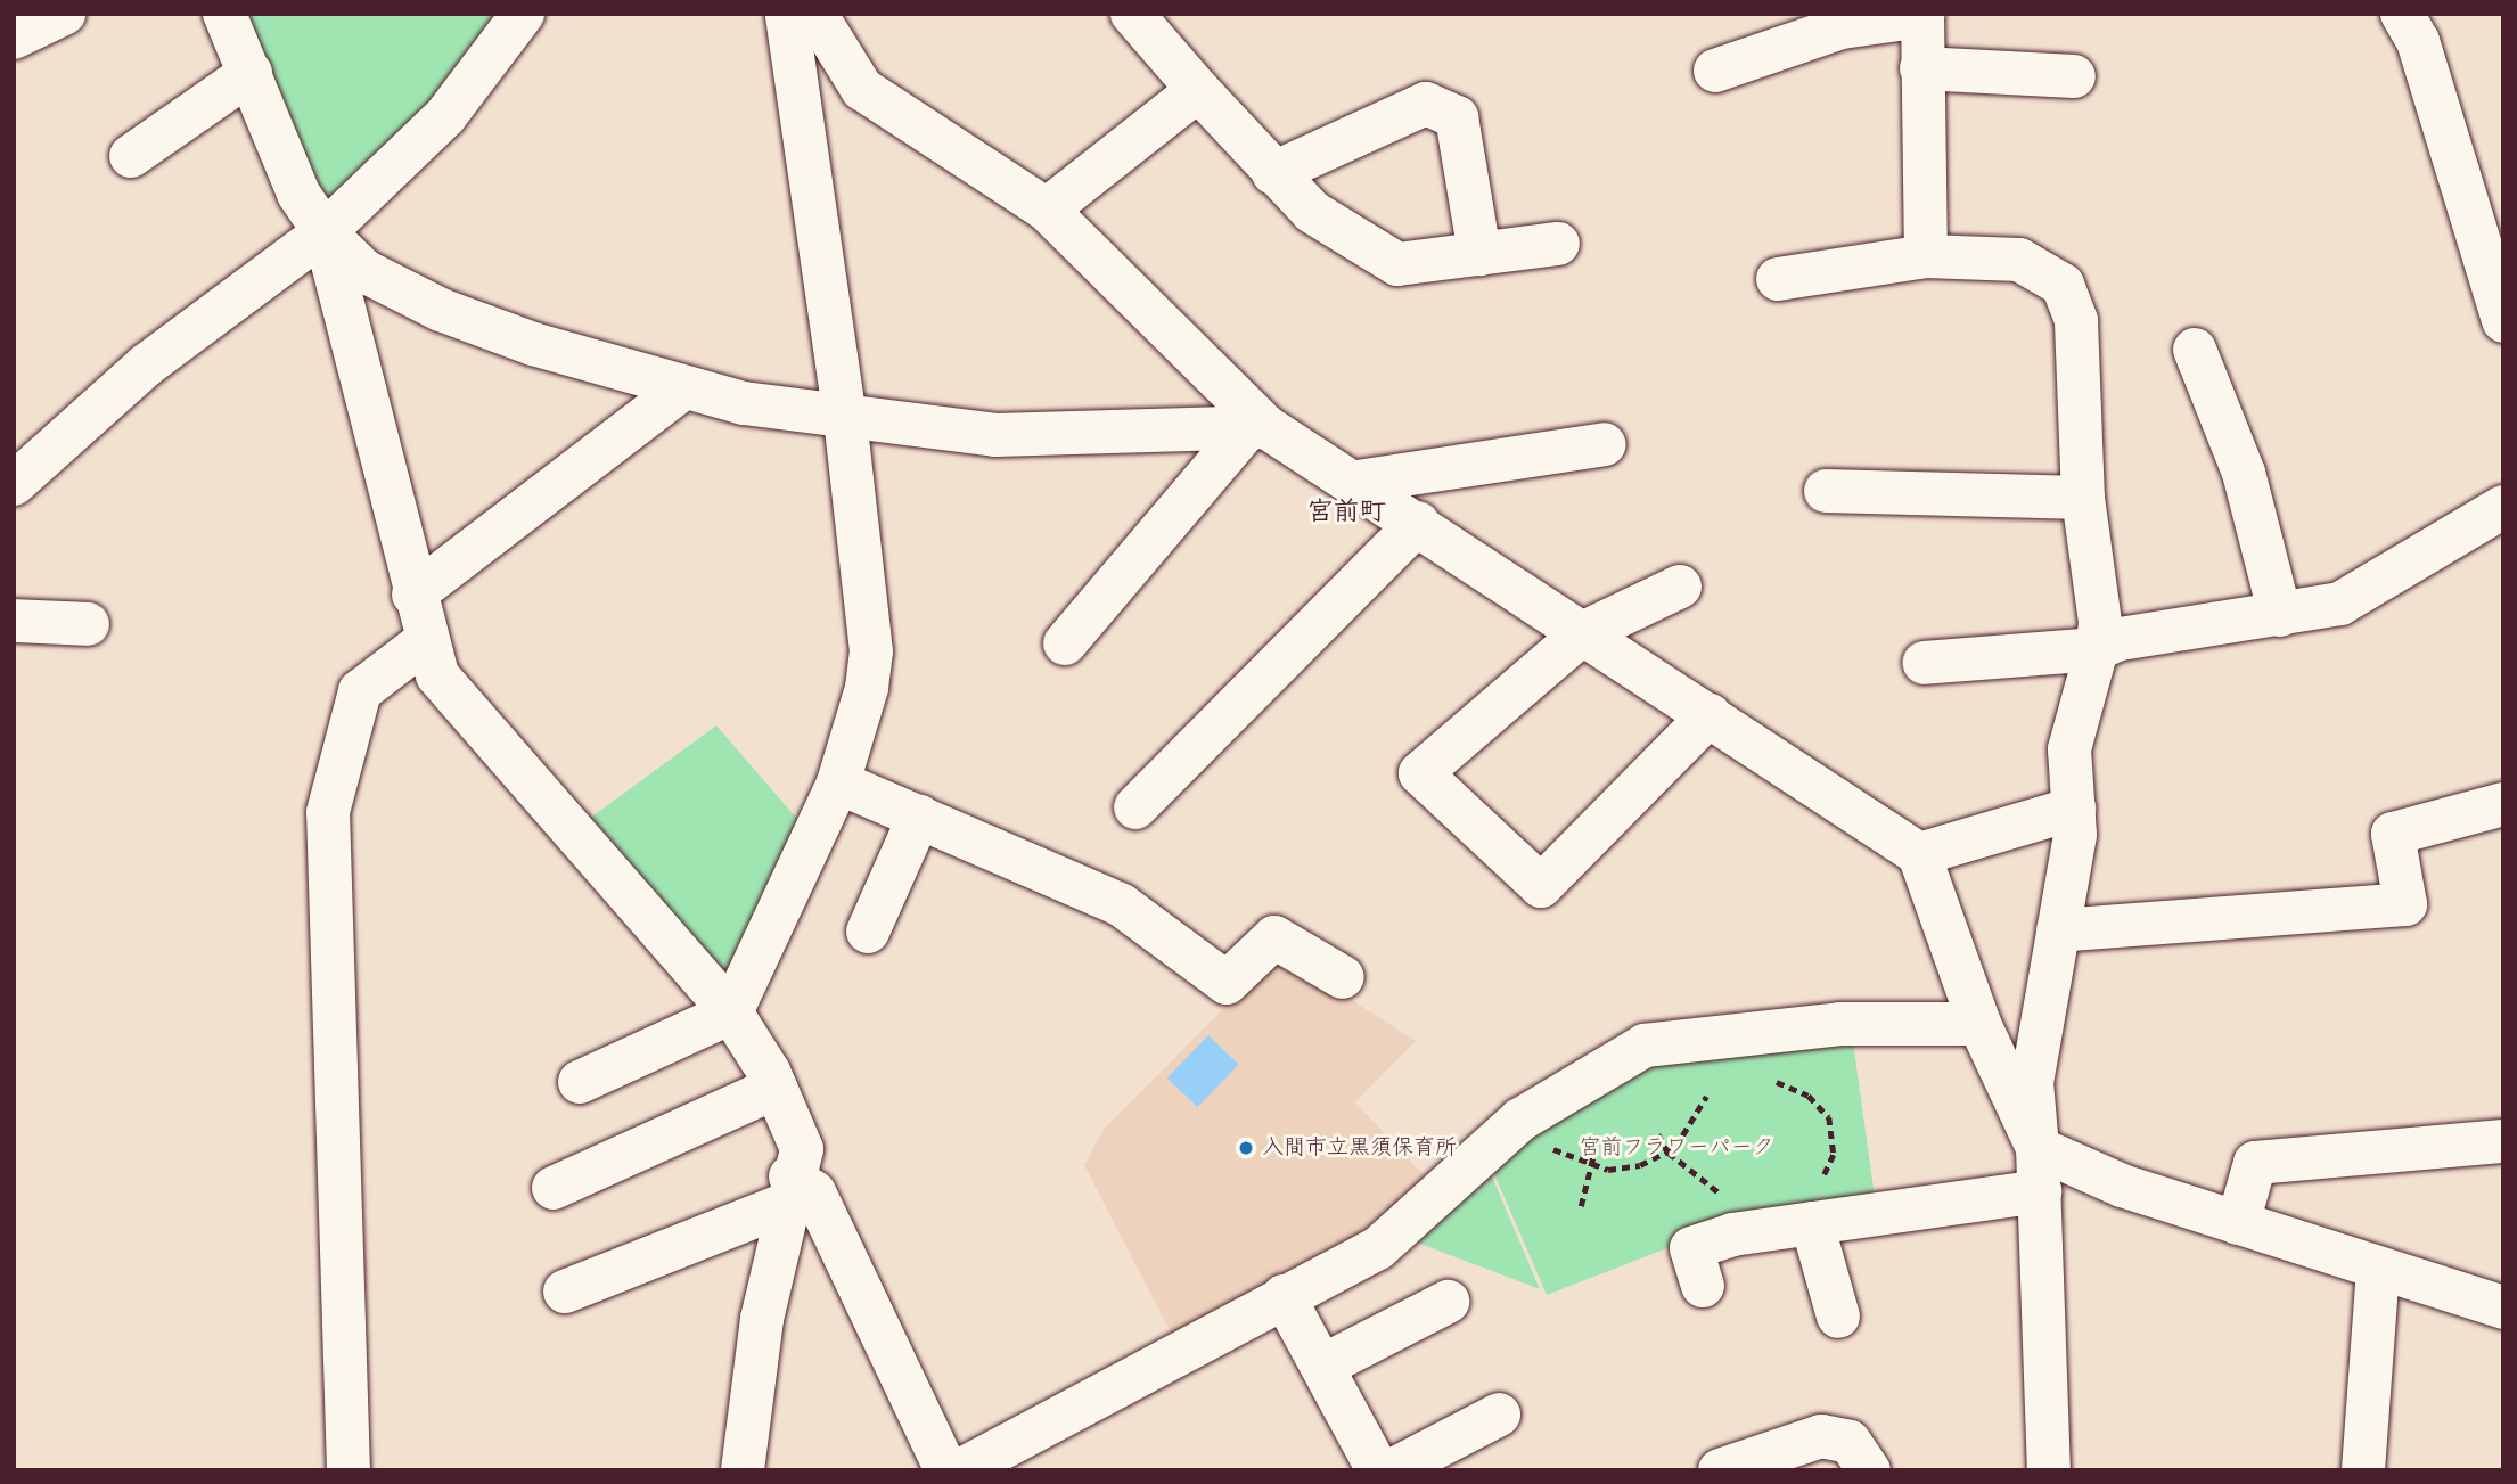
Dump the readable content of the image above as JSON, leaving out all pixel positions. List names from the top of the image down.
{
  "districts": ["宮前町"],
  "parks": ["宮前フラワーパーク"],
  "places": ["入間市立黒須保育所"]
}
